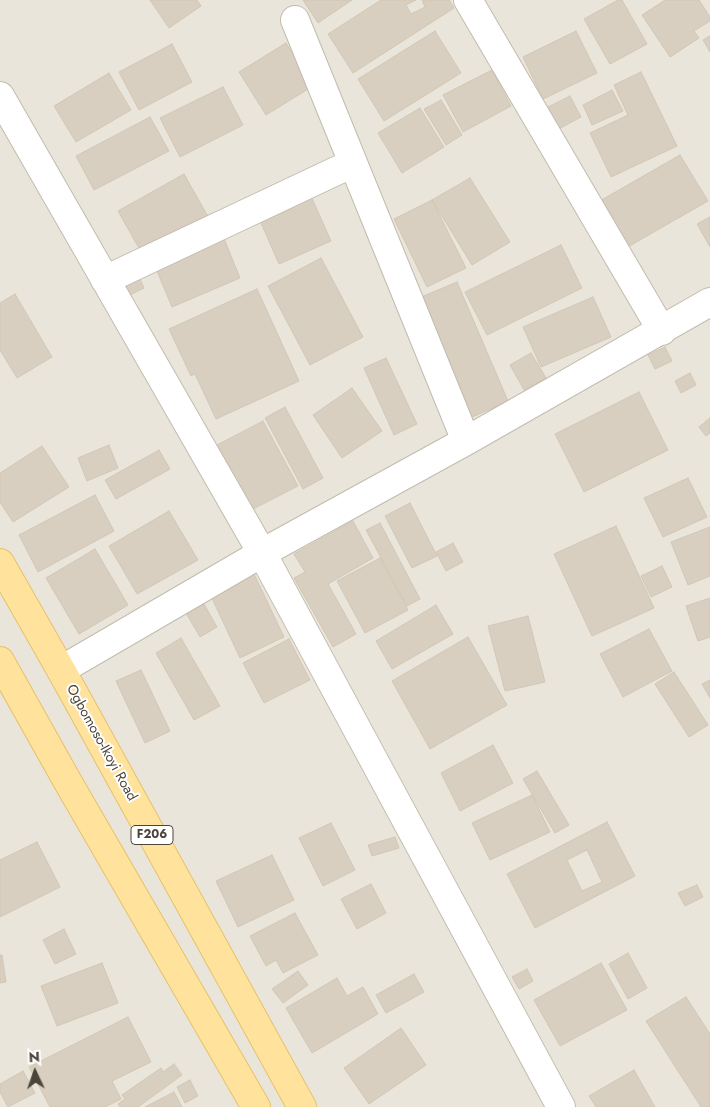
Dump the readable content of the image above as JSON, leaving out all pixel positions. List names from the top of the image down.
{
  "streets": {
    "main road": ["Ogbomoso-Ikoyi Road", "F206"]
  },
  "north": "top"
}
